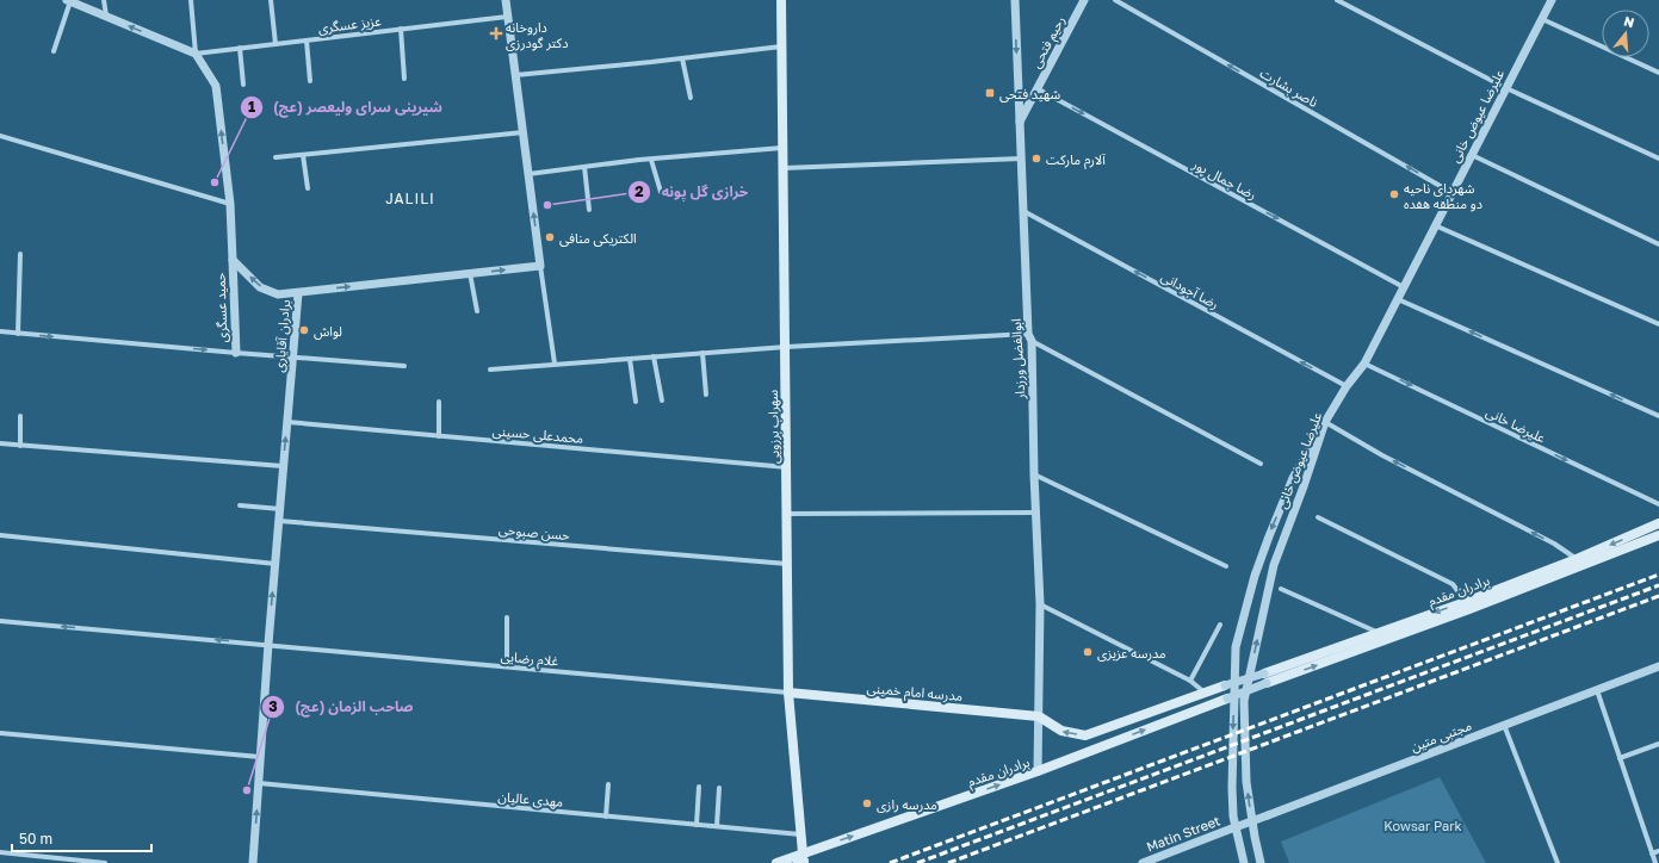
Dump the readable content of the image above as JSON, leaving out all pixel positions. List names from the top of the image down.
{
  "streets": {
    "main road": ["سهراب برزویی", "برادران مقدم", "مدرسه امام خمینی"],
    "street": [
      "عزیز عسگری",
      "رحیم فتحی",
      "ناصر بشارت",
      "علیرضا عیوض خانی",
      "رضا جمال پور",
      "رضا آجودانی",
      "حمید عسگری",
      "برادران آقایاری",
      "ابوالفضل ورزدار",
      "علیرضا خانی",
      "محمدعلی حسینی",
      "حسن صبوحی",
      "غلام رضایی",
      "مجتبی متین",
      "مهدی عالیان",
      "Matin Street"
    ]
  },
  "crossings": [
    ["عزیز عسگری", "حمید عسگری"],
    ["رحیم فتحی", "رضا جمال پور"],
    ["رحیم فتحی", "ابوالفضل ورزدار"],
    ["ناصر بشارت", "علیرضا عیوض خانی"],
    ["علیرضا عیوض خانی", "رضا جمال پور"],
    ["علیرضا عیوض خانی", "رضا آجودانی"],
    ["علیرضا عیوض خانی", "علیرضا خانی"],
    ["رضا آجودانی", "ابوالفضل ورزدار"],
    ["حمید عسگری", "برادران آقایاری"],
    ["برادران آقایاری", "محمدعلی حسینی"],
    ["برادران آقایاری", "حسن صبوحی"],
    ["برادران آقایاری", "غلام رضایی"],
    ["برادران آقایاری", "مهدی عالیان"],
    ["ابوالفضل ورزدار", "برادران مقدم"],
    ["ابوالفضل ورزدار", "مدرسه امام خمینی"],
    ["سهراب برزویی", "محمدعلی حسینی"],
    ["سهراب برزویی", "حسن صبوحی"],
    ["سهراب برزویی", "برادران مقدم"],
    ["سهراب برزویی", "غلام رضایی"],
    ["سهراب برزویی", "مدرسه امام خمینی"],
    ["سهراب برزویی", "مهدی عالیان"],
    ["غلام رضایی", "مدرسه امام خمینی"],
    ["مجتبی متین", "Matin Street"]
  ],
  "one_way": [
    "ناصر بشارت",
    "رضا جمال پور",
    "رضا آجودانی",
    "حمید عسگری",
    "علیرضا خانی"
  ],
  "districts": ["JALILI"],
  "parks": ["Kowsar Park"],
  "places": {
    "health": ["داروخانه دکتر گودرزی"],
    "transit": ["شهید فتحی"],
    "other": [
      "آلارم مارکت",
      "شیرینی سرای ولیعصر (عج)",
      "شهردای ناحیه دو منطقه هفده",
      "خرازی گل پونه",
      "الکتریکی منافی",
      "لواش",
      "مدرسه عزیزی",
      "صاحب الزمان (عج)",
      "مدرسه رازی"
    ]
  },
  "scale_bar": "50 m",
  "north": "top"
}
